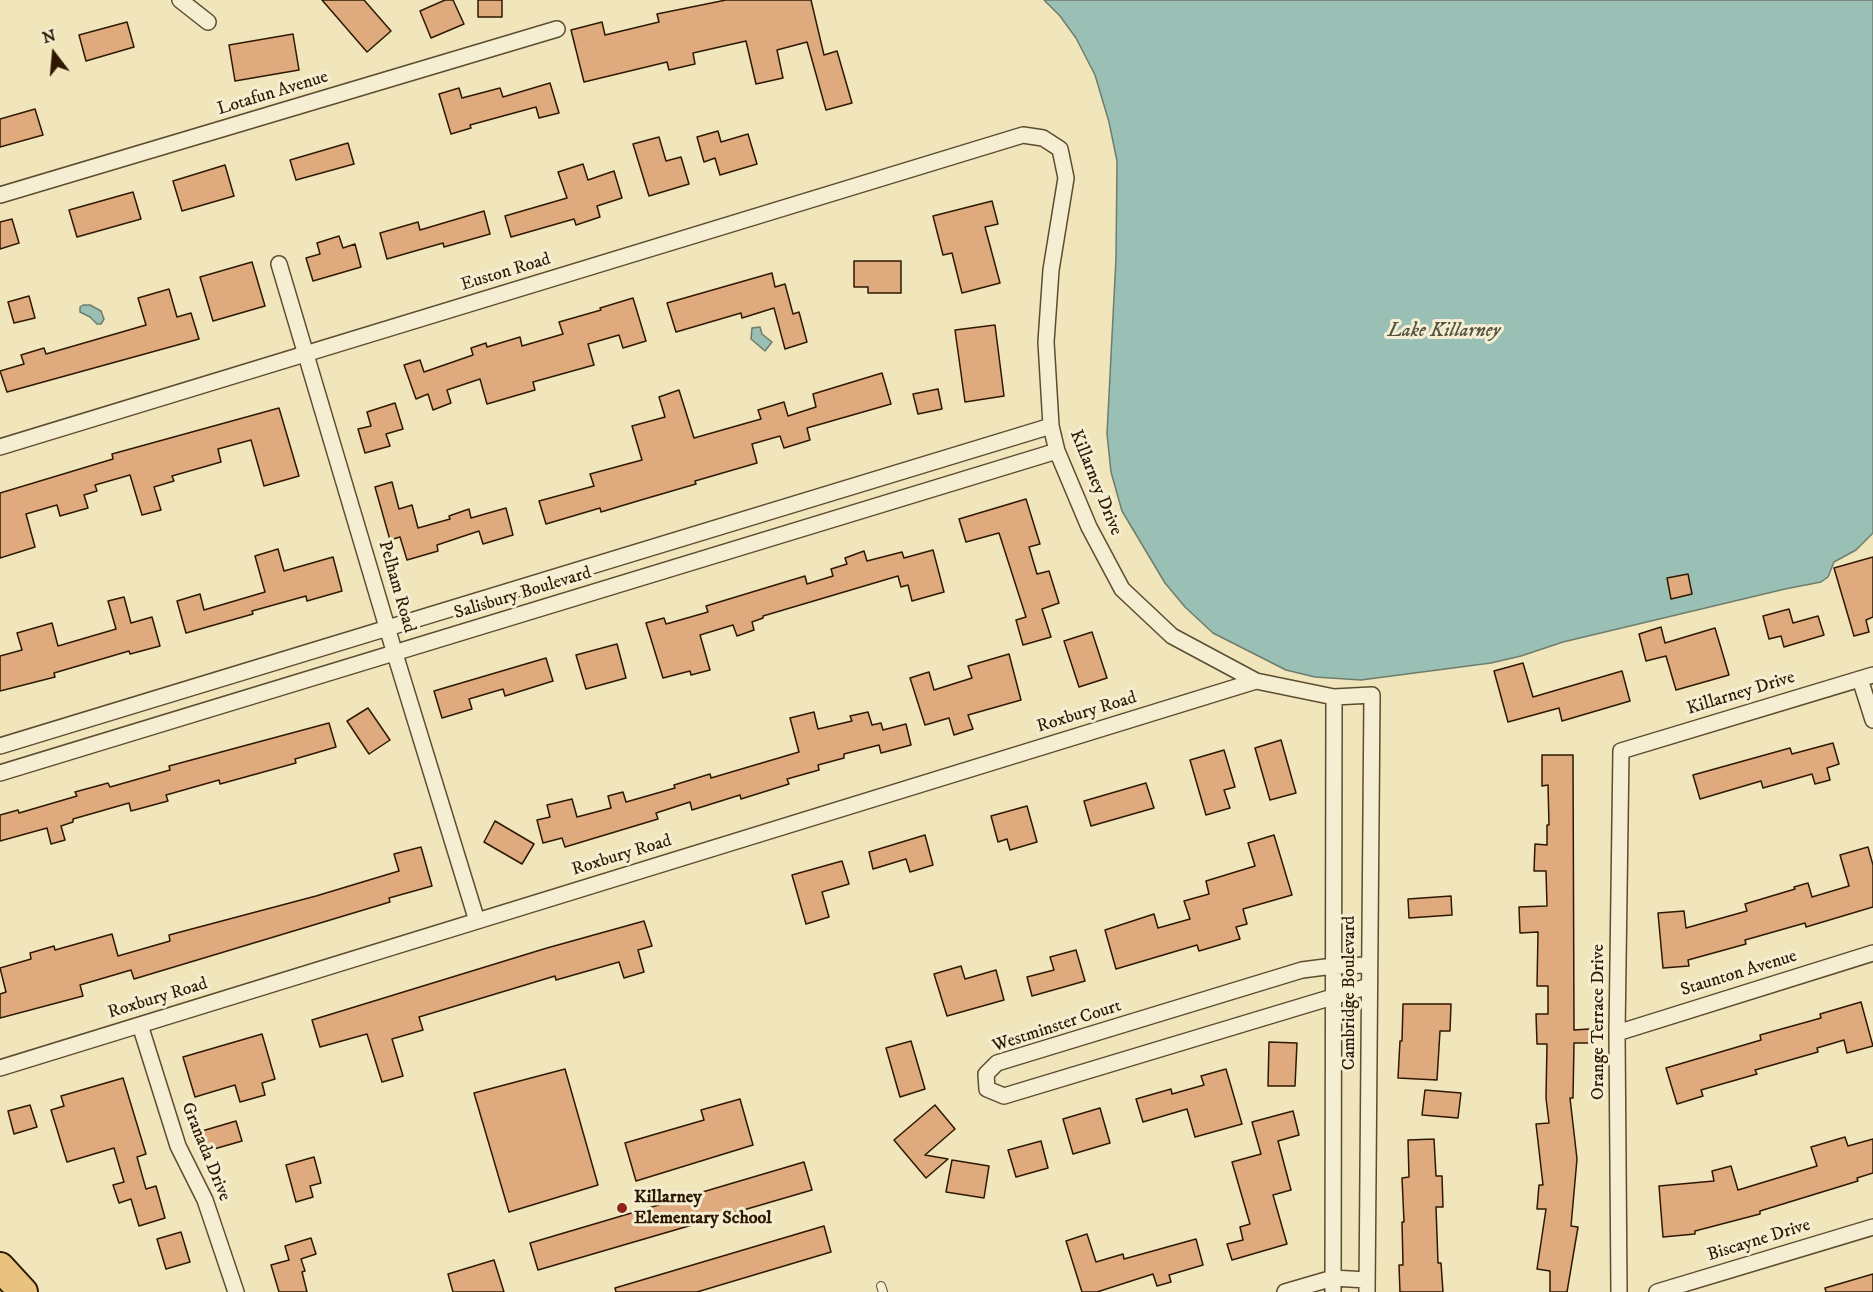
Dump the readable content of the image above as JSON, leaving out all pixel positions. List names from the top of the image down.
{
  "streets": {
    "street": [
      "Lotafun Avenue",
      "Euston Road",
      "Killarney Drive",
      "Pelham Road",
      "Salisbury Boulevard",
      "Roxbury Road",
      "Staunton Avenue",
      "Cambridge Boulevard",
      "Orange Terrace Drive",
      "Westminster Court",
      "Granada Drive",
      "Biscayne Drive"
    ]
  },
  "crossings": [
    ["Euston Road", "Killarney Drive"],
    ["Euston Road", "Pelham Road"],
    ["Killarney Drive", "Salisbury Boulevard"],
    ["Killarney Drive", "Roxbury Road"],
    ["Killarney Drive", "Cambridge Boulevard"],
    ["Killarney Drive", "Orange Terrace Drive"],
    ["Pelham Road", "Salisbury Boulevard"],
    ["Pelham Road", "Roxbury Road"],
    ["Roxbury Road", "Granada Drive"],
    ["Staunton Avenue", "Orange Terrace Drive"],
    ["Cambridge Boulevard", "Westminster Court"]
  ],
  "water": ["Lake Killarney"],
  "places": ["Killarney Elementary School"],
  "north": "top"
}
